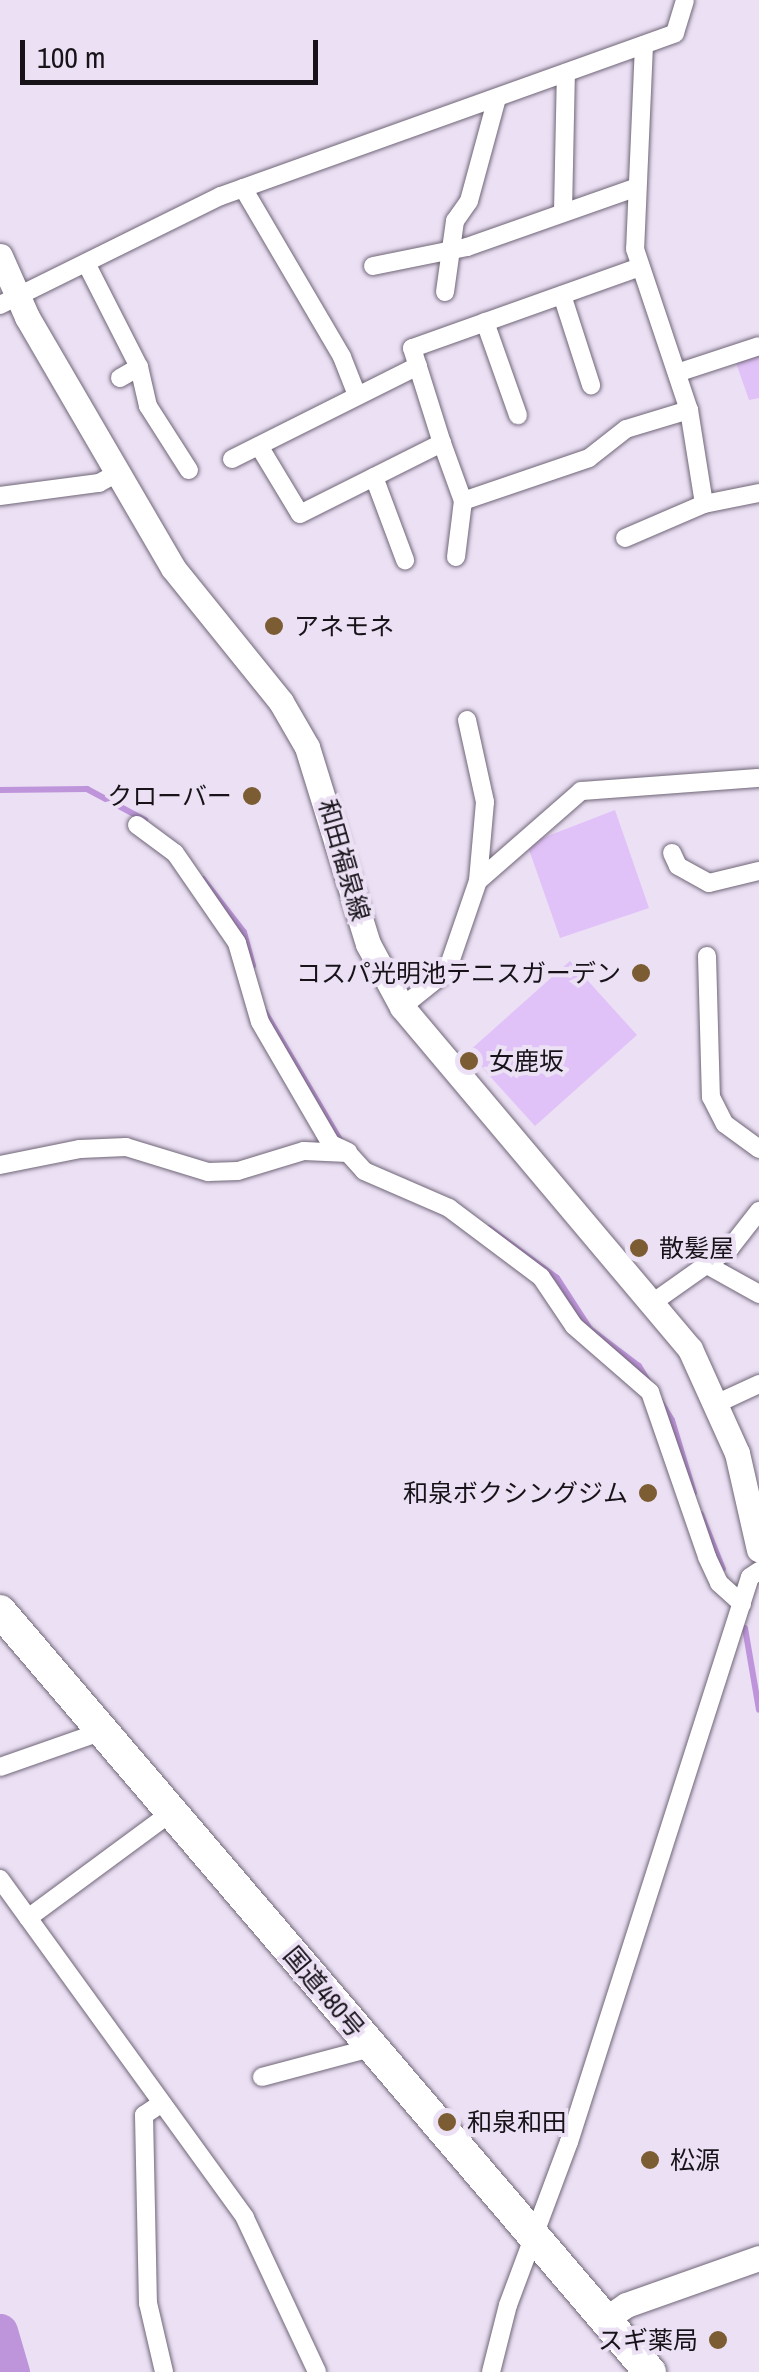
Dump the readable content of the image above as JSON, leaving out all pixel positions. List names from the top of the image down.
{
  "streets": {
    "highway": ["国道480号"],
    "main road": ["和田福泉線"]
  },
  "places": [
    "アネモネ",
    "クローバー",
    "コスパ光明池テニスガーデン",
    "女鹿坂",
    "散髪屋",
    "和泉ボクシングジム",
    "和泉和田",
    "松源",
    "スギ薬局"
  ],
  "scale_bar": "100 m"
}
